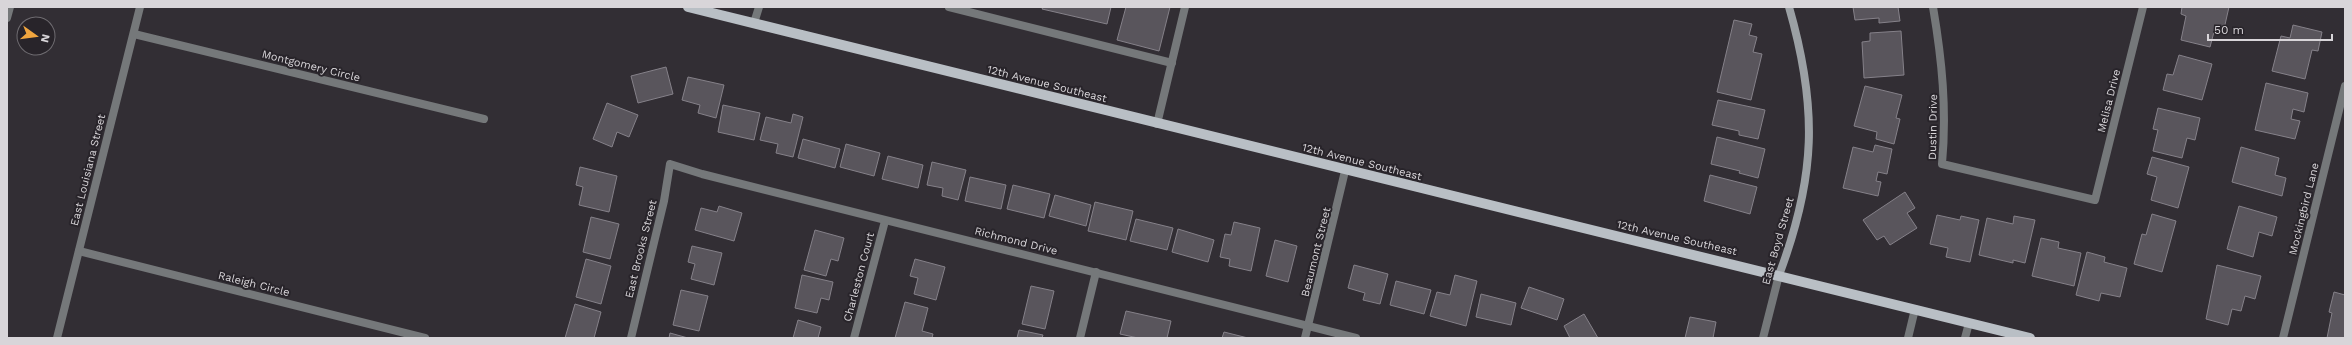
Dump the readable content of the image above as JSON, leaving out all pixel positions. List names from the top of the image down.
{
  "streets": {
    "main road": ["12th Avenue Southeast"],
    "street": [
      "Montgomery Circle",
      "Melisa Drive",
      "Dustin Drive",
      "East Louisiana Street",
      "Mockingbird Lane",
      "Richmond Drive",
      "East Boyd Street",
      "East Brooks Street",
      "Beaumont Street",
      "Charleston Court",
      "Raleigh Circle"
    ]
  },
  "crossings": [
    ["Montgomery Circle", "East Louisiana Street"],
    ["12th Avenue Southeast", "East Boyd Street"],
    ["12th Avenue Southeast", "Beaumont Street"],
    ["Melisa Drive", "Dustin Drive"],
    ["East Louisiana Street", "Raleigh Circle"],
    ["Richmond Drive", "East Brooks Street"],
    ["Richmond Drive", "Beaumont Street"],
    ["Richmond Drive", "Charleston Court"]
  ],
  "scale_bar": "50 m",
  "north": "right"
}
